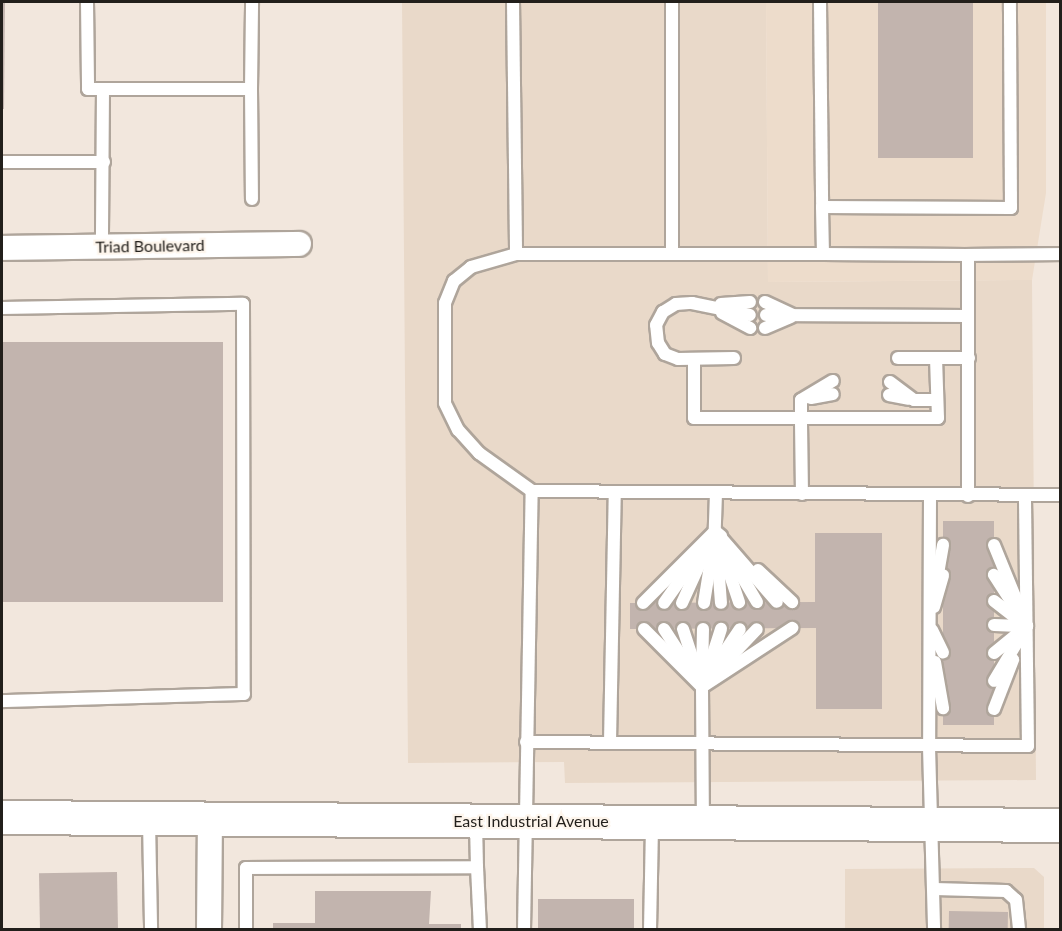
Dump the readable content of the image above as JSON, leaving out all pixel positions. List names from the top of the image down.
{
  "streets": {
    "street": ["Triad Boulevard", "East Industrial Avenue"]
  }
}
